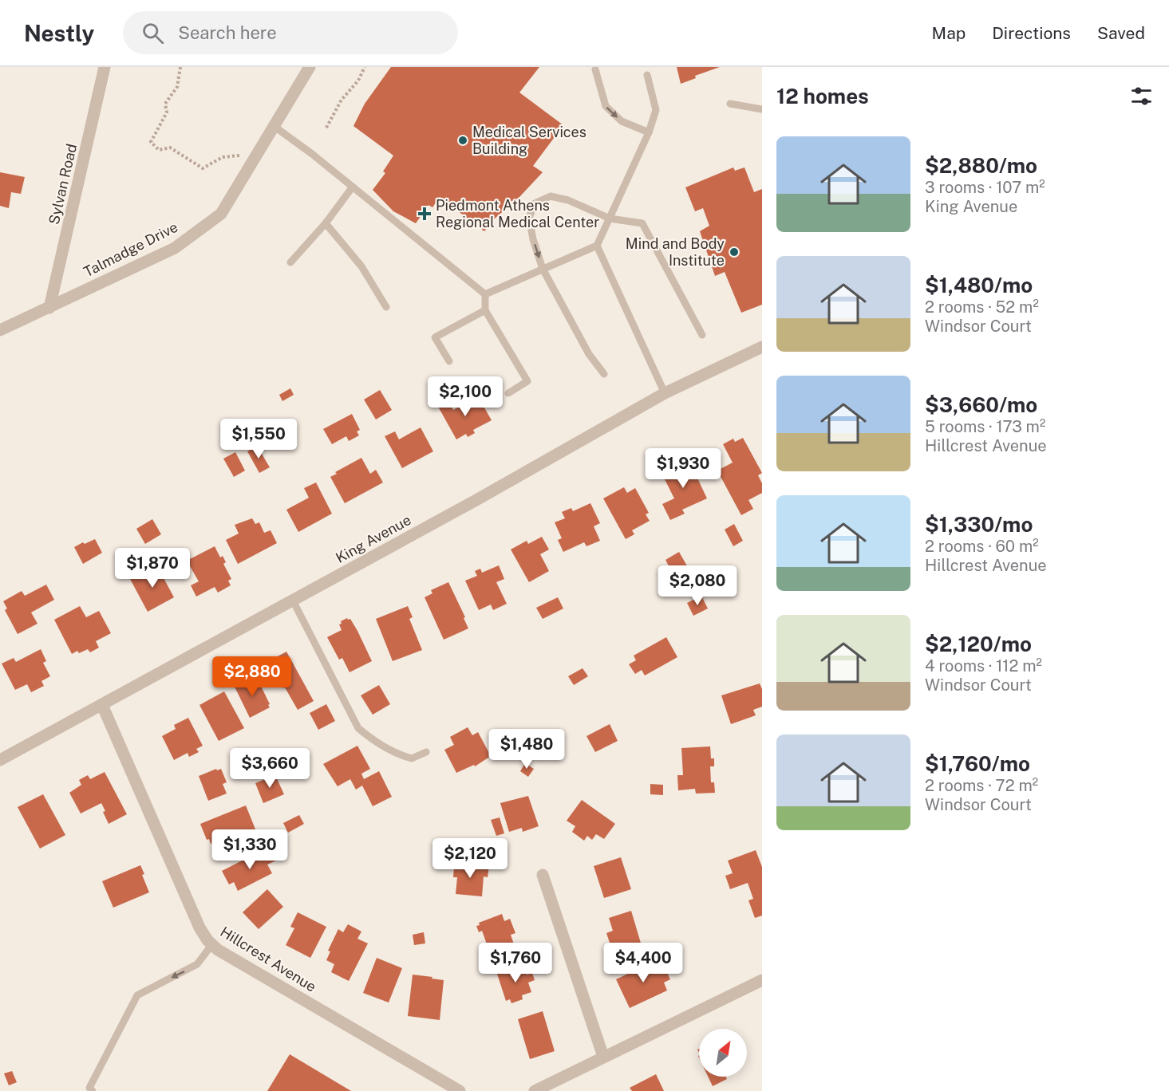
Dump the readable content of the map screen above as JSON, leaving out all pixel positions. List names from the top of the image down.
{
  "streets": {
    "street": [
      "Sylvan Road",
      "Talmadge Drive",
      "King Avenue",
      "Hillcrest Avenue"
    ]
  },
  "crossings": [
    ["Sylvan Road", "Talmadge Drive"],
    ["King Avenue", "Hillcrest Avenue"]
  ],
  "places": {
    "other": ["Medical Services Building", "Mind and Body Institute"],
    "health": ["Piedmont Athens Regional Medical Center"]
  },
  "north": "top right",
  "page": {
    "header": "Nestly",
    "search": "Search here",
    "nav": ["Map", "Directions", "Saved"],
    "heading": "12 homes",
    "list": [
      {
        "name": "$2,880/mo",
        "note": "3 rooms · 107 m² · King Avenue"
      },
      {
        "name": "$1,480/mo",
        "note": "2 rooms · 52 m² · Windsor Court"
      },
      {
        "name": "$3,660/mo",
        "note": "5 rooms · 173 m² · Hillcrest Avenue"
      },
      {
        "name": "$1,330/mo",
        "note": "2 rooms · 60 m² · Hillcrest Avenue"
      },
      {
        "name": "$2,120/mo",
        "note": "4 rooms · 112 m² · Windsor Court"
      },
      {
        "name": "$1,760/mo",
        "note": "2 rooms · 72 m² · Windsor Court"
      }
    ],
    "price": [
      "$2,100",
      "$1,550",
      "$1,930",
      "$1,870",
      "$2,080",
      "$2,880",
      "$1,480",
      "$3,660",
      "$1,330",
      "$2,120",
      "$1,760",
      "$4,400"
    ]
  }
}
